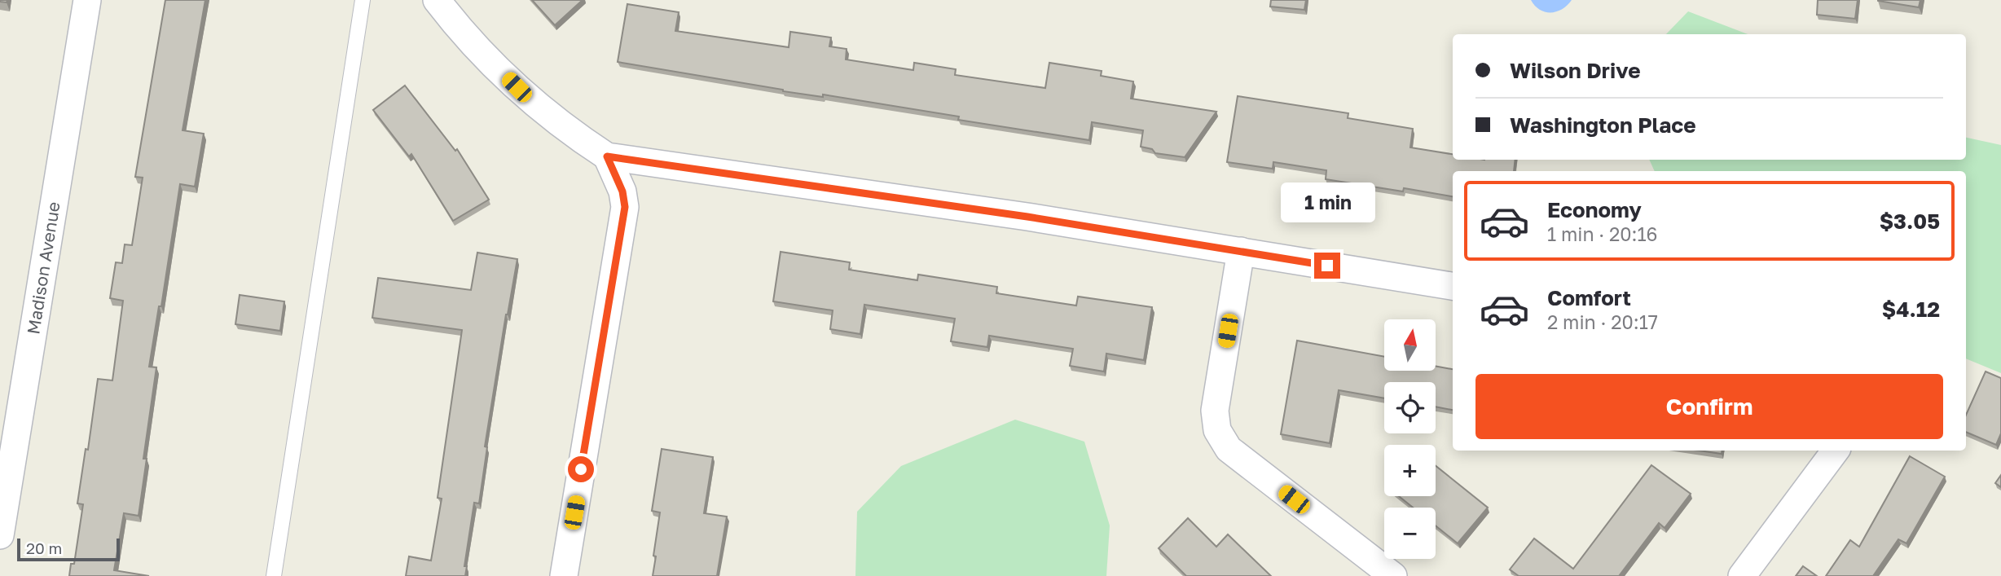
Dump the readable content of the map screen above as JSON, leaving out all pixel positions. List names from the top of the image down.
{
  "streets": {
    "street": ["Madison Avenue"]
  },
  "scale_bar": "20 m",
  "north": "top",
  "page": {
    "banner": ["Wilson Drive", "Washington Place"],
    "list": [
      {
        "name": "Economy",
        "note": "1 min · 20:16",
        "value": "$3.05"
      },
      {
        "name": "Comfort",
        "note": "2 min · 20:17",
        "value": "$4.12"
      }
    ],
    "bubble": "1 min",
    "map_buttons": ["+", "−"],
    "buttons": "Confirm",
    "scale": "20 m"
  }
}
